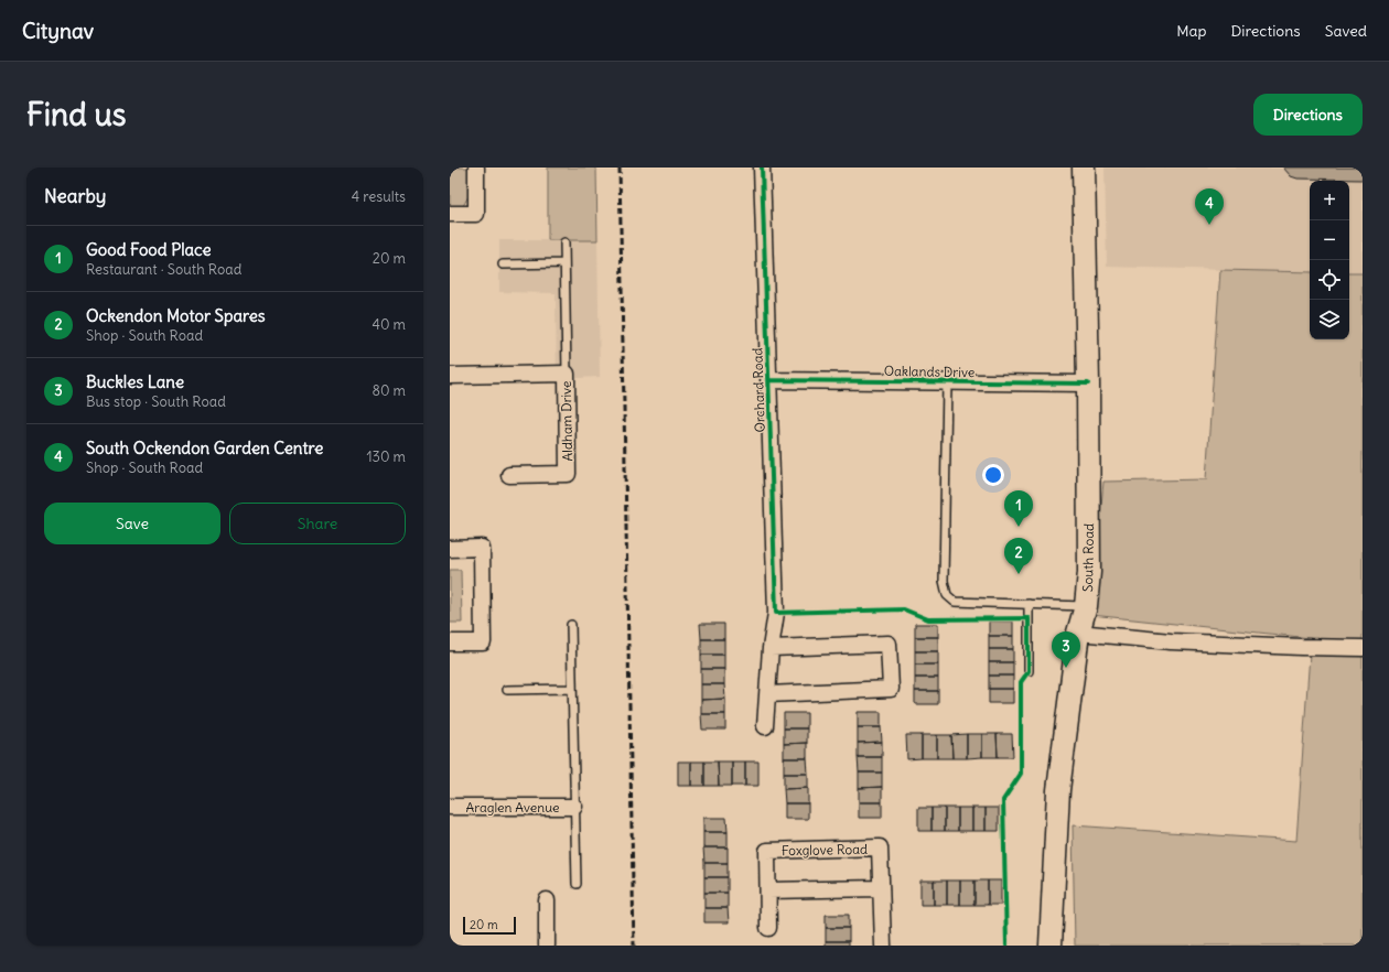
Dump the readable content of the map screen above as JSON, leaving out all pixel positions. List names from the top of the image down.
{
  "streets": {
    "main road": ["South Road"],
    "street": [
      "Oaklands Drive",
      "Orchard Road",
      "Aldham Drive",
      "Araglen Avenue",
      "Foxglove Road"
    ]
  },
  "crossings": [
    ["Oaklands Drive", "Orchard Road"],
    ["Oaklands Drive", "South Road"]
  ],
  "scale_bar": "20 m",
  "page": {
    "header": "Citynav",
    "nav": ["Map", "Directions", "Saved"],
    "buttons": [
      "Directions",
      ["Save", "Share"]
    ],
    "title": "Find us",
    "heading": ["Nearby", "4 results"],
    "map_buttons": ["+", "−"],
    "pins": [
      "4",
      "1",
      "2",
      "3"
    ],
    "list": [
      {
        "mark": "1",
        "name": "Good Food Place",
        "note": "Restaurant · South Road",
        "value": "20 m"
      },
      {
        "mark": "2",
        "name": "Ockendon Motor Spares",
        "note": "Shop · South Road",
        "value": "40 m"
      },
      {
        "mark": "3",
        "name": "Buckles Lane",
        "note": "Bus stop · South Road",
        "value": "80 m"
      },
      {
        "mark": "4",
        "name": "South Ockendon Garden Centre",
        "note": "Shop · South Road",
        "value": "130 m"
      }
    ],
    "scale": "20 m"
  }
}
